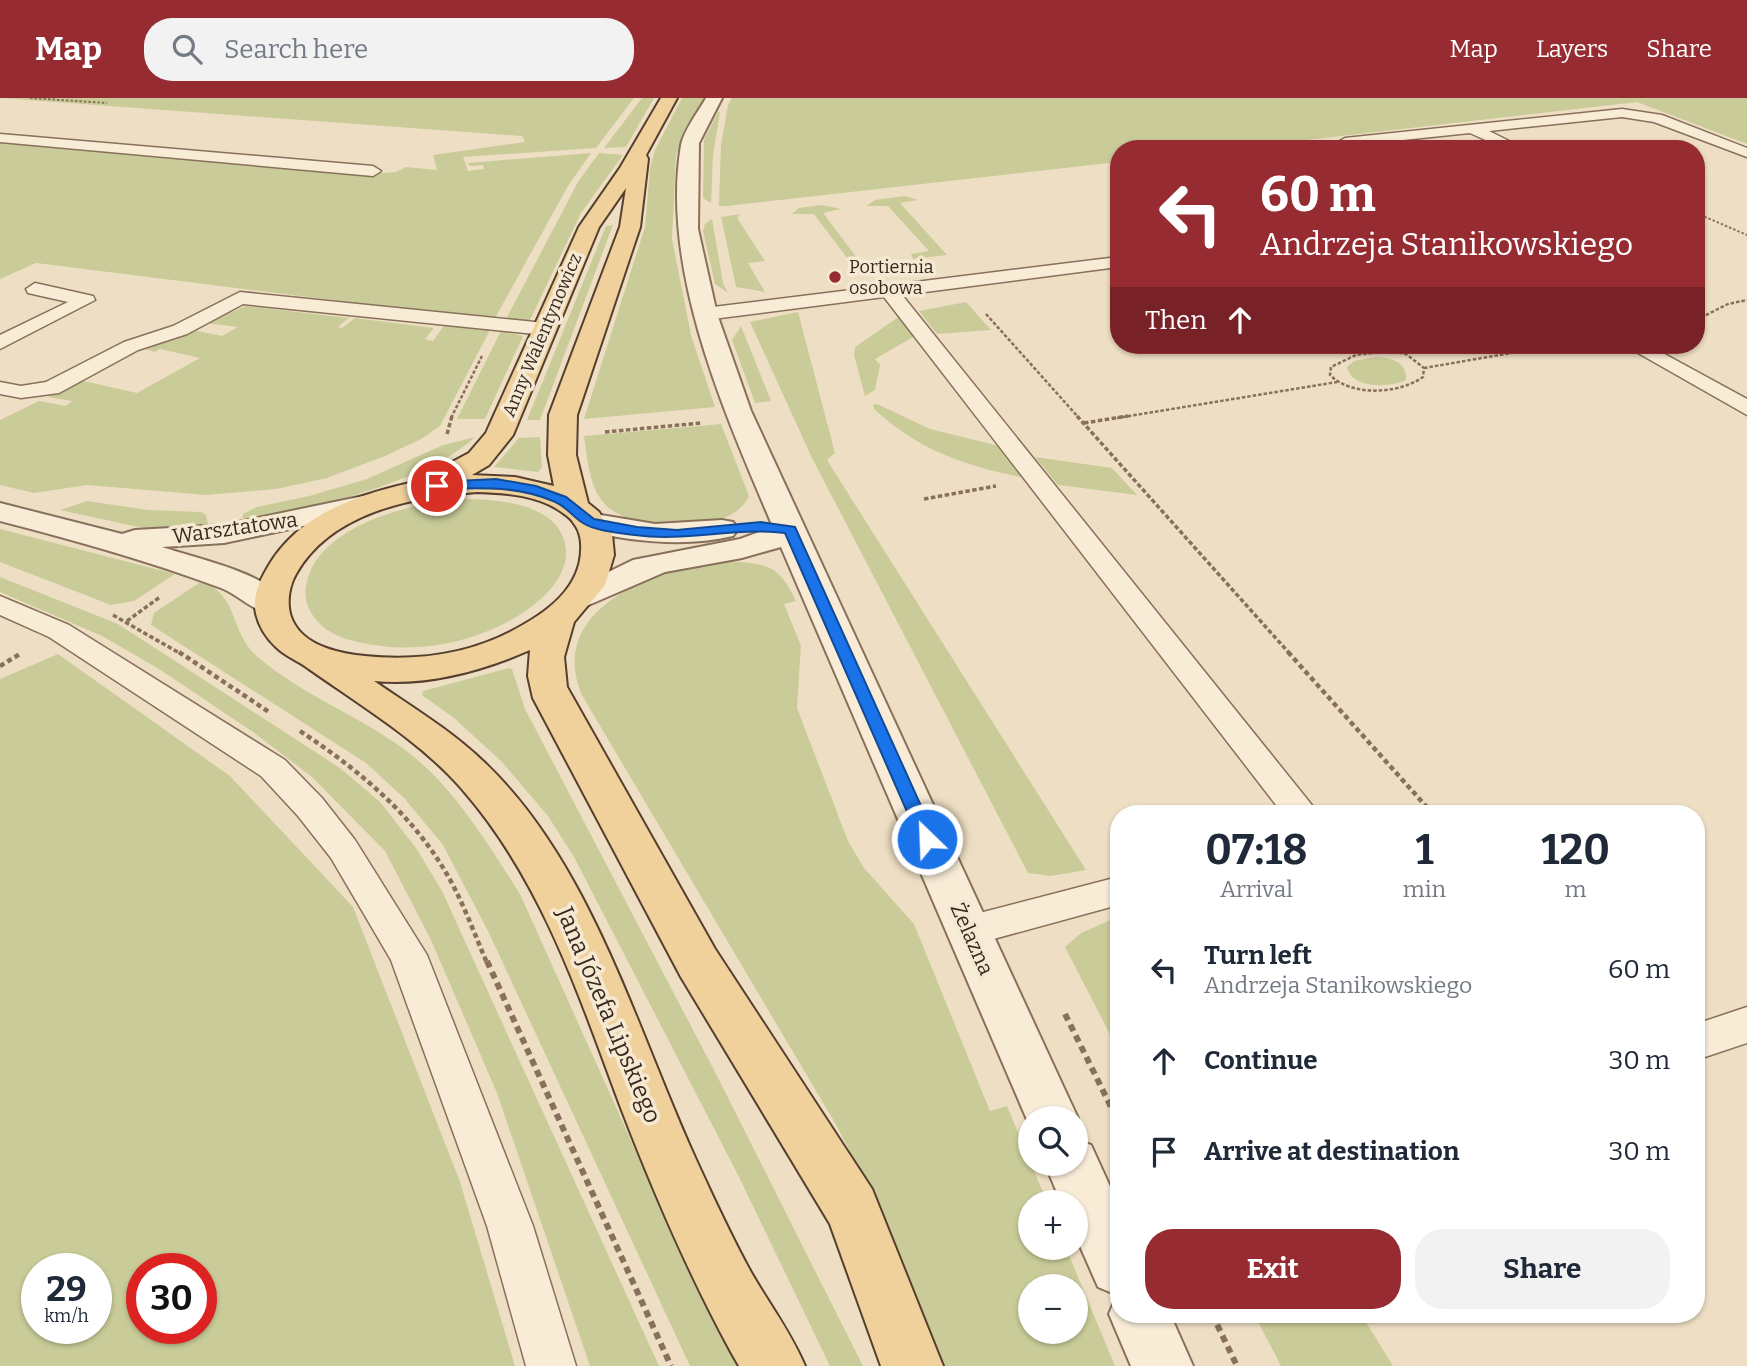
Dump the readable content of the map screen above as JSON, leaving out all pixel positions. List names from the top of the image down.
{
  "streets": {
    "main road": ["Anny Walentynowicz", "Jana Józefa Lipskiego"],
    "street": ["Warsztatowa", "Żelazna"]
  },
  "places": ["Portiernia osobowa"],
  "page": {
    "header": "Map",
    "search": "Search here",
    "nav": ["Map", "Layers", "Share"],
    "turn": ["60 m", "Andrzeja Stanikowskiego"],
    "then": "Then",
    "eta": [
      "07:18",
      "Arrival",
      "1",
      "min",
      "120",
      "m"
    ],
    "list": [
      {
        "name": "Turn left",
        "note": "Andrzeja Stanikowskiego",
        "value": "60 m"
      },
      {
        "name": "Continue",
        "value": "30 m"
      },
      {
        "name": "Arrive at destination",
        "value": "30 m"
      }
    ],
    "map_buttons": ["+", "−"],
    "buttons": ["Exit", "Share"],
    "speed": "29 km/h",
    "limit": "30"
  }
}
